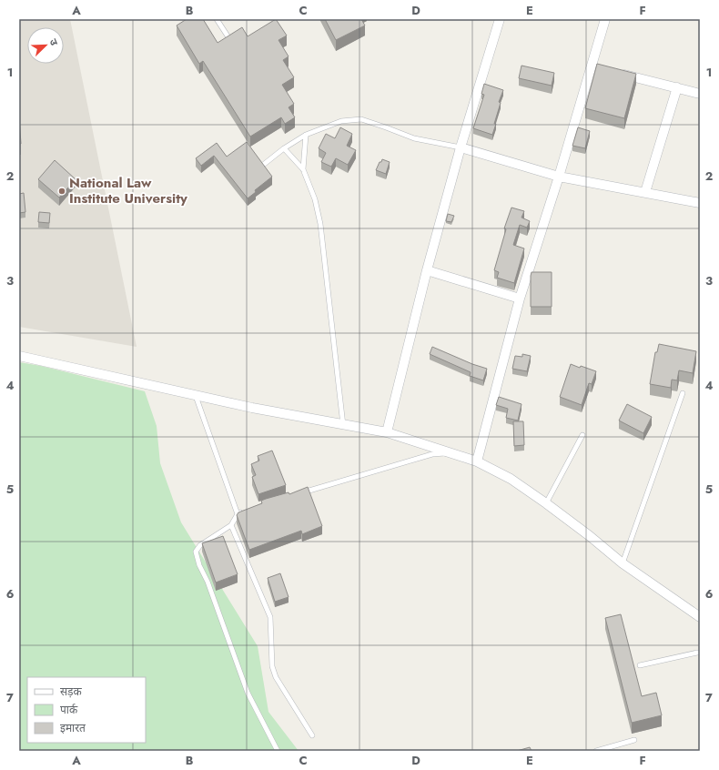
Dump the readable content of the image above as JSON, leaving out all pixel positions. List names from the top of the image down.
{
  "places": ["National Law Institute University"],
  "legend": ["सड़क", "पार्क", "इमारत"],
  "north": "top right",
  "grid": {
    "columns": [
      "A",
      "B",
      "C",
      "D",
      "E",
      "F"
    ],
    "rows": [
      "1",
      "2",
      "3",
      "4",
      "5",
      "6",
      "7"
    ]
  }
}
